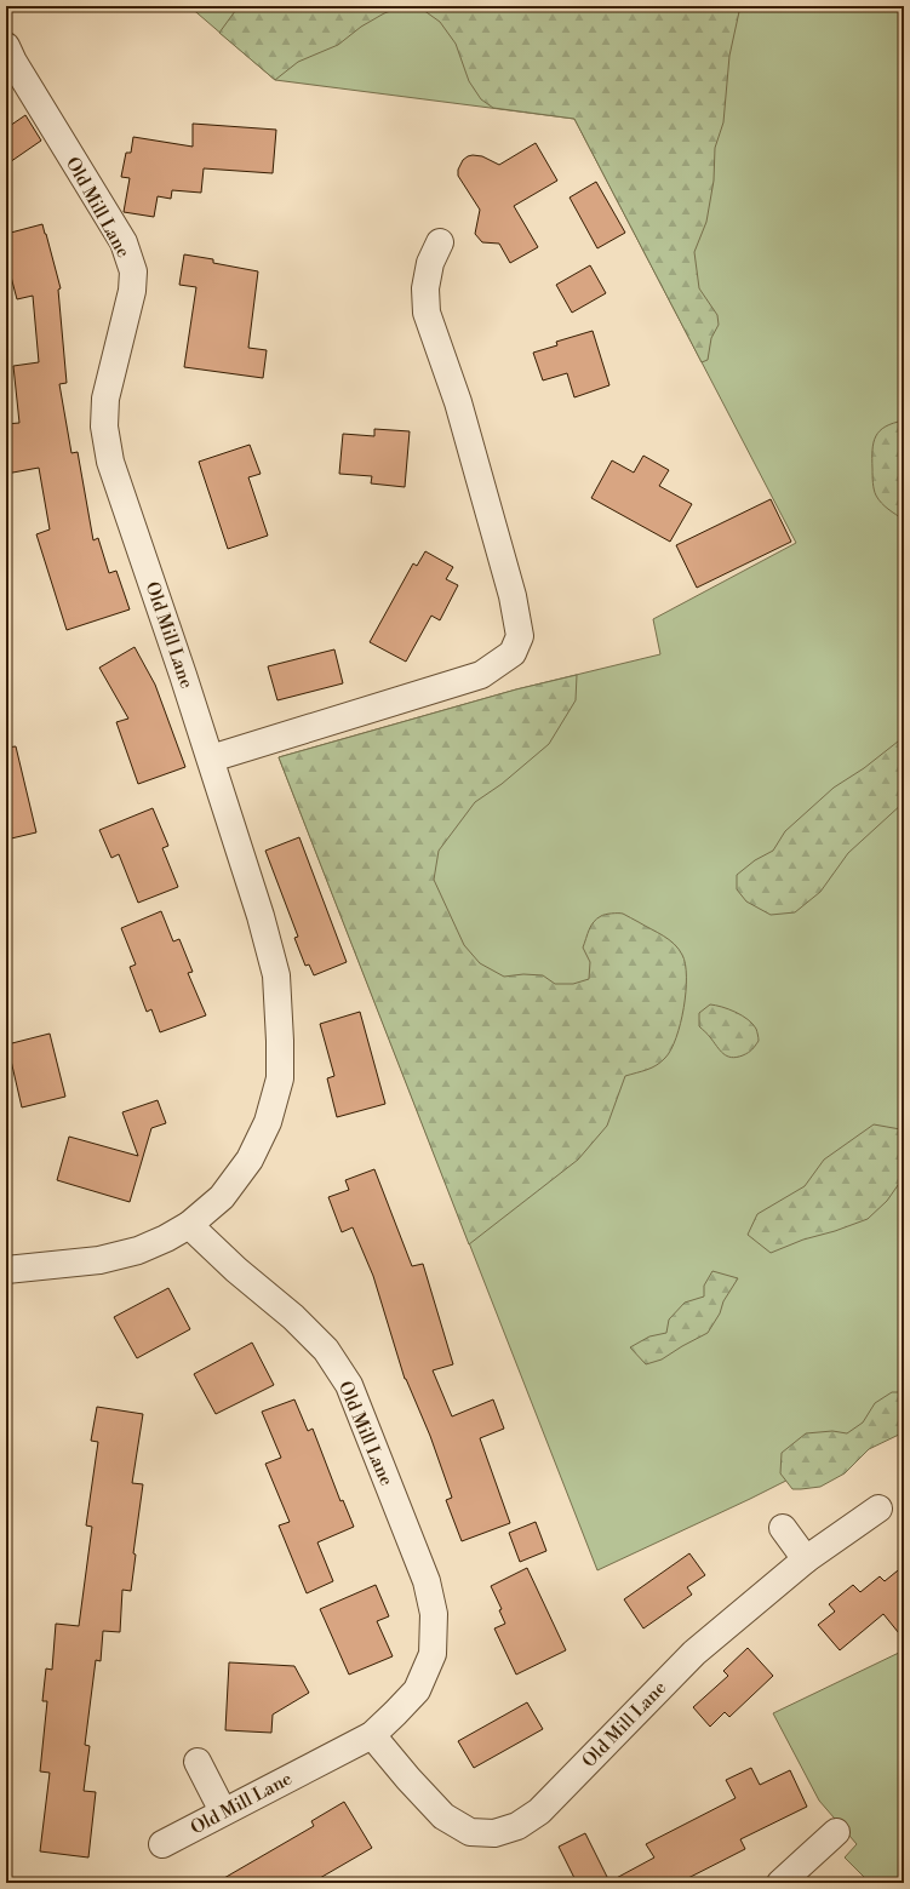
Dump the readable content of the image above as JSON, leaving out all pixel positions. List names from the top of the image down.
{
  "streets": {
    "street": ["Old Mill Lane"]
  }
}
